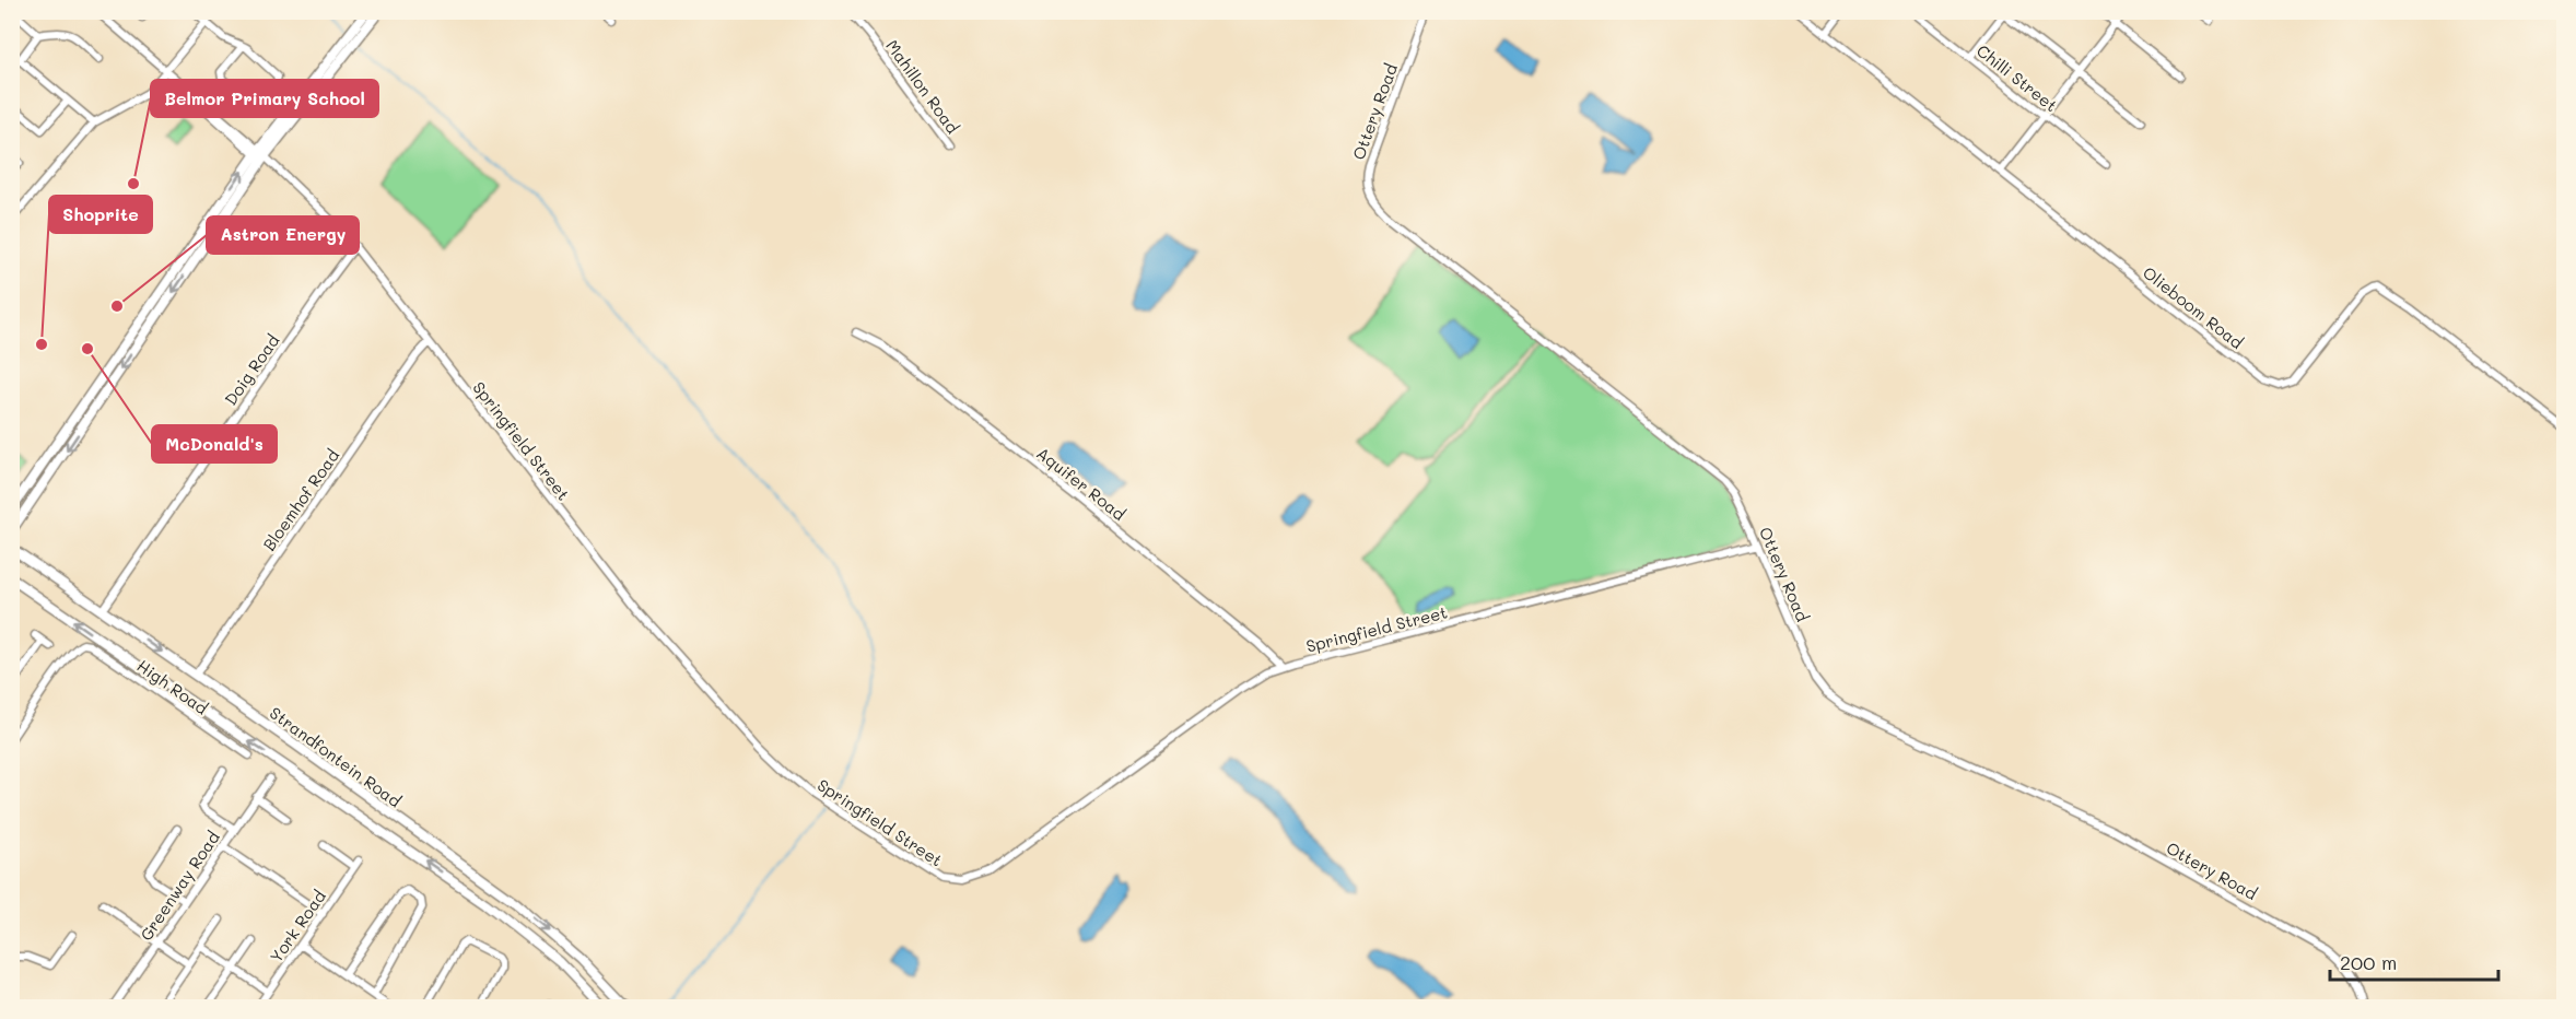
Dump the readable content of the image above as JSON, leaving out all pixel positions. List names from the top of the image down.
{
  "streets": {
    "main road": ["Strandfontein Road"],
    "street": [
      "Chilli Street",
      "Mahillon Road",
      "Ottery Road",
      "Olieboom Road",
      "Doig Road",
      "Springfield Street",
      "Aquifer Road",
      "Bloemhof Road",
      "High Road",
      "Greenway Road",
      "York Road"
    ]
  },
  "crossings": [
    ["Ottery Road", "Springfield Street"],
    ["Doig Road", "Springfield Street"],
    ["Springfield Street", "Aquifer Road"],
    ["Springfield Street", "Bloemhof Road"],
    ["Bloemhof Road", "Strandfontein Road"]
  ],
  "places": [
    "Belmor Primary School",
    "Astron Energy",
    "Shoprite",
    "McDonald's"
  ],
  "scale_bar": "200 m"
}
